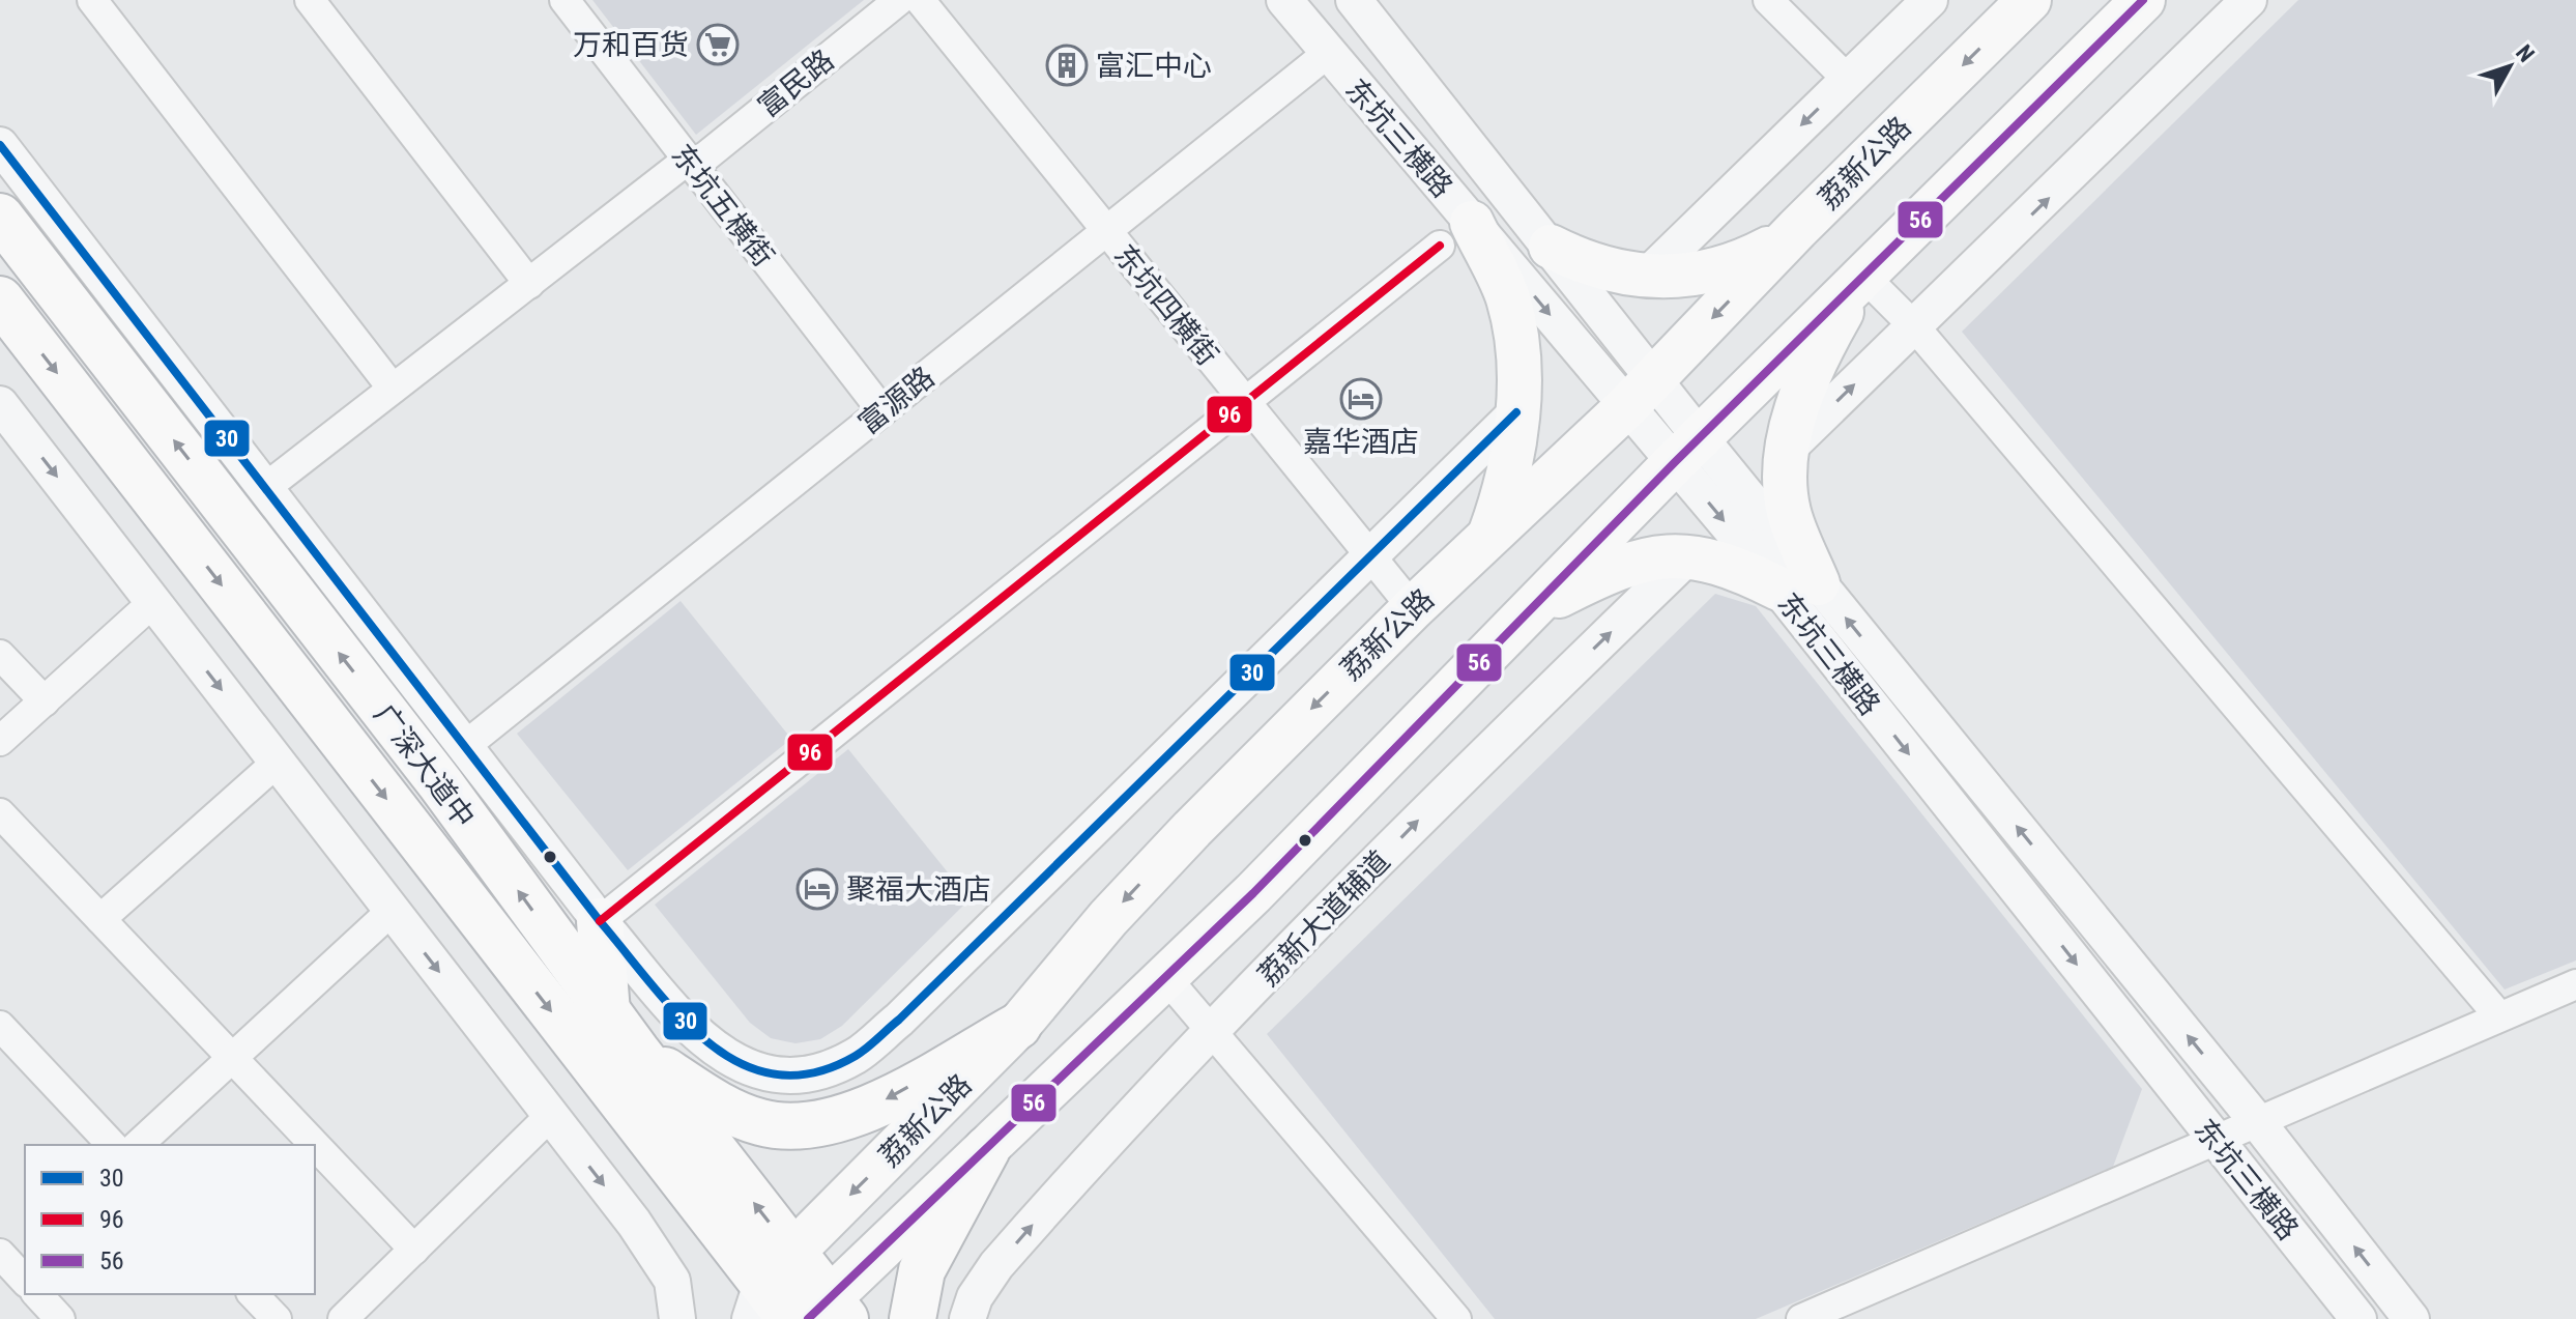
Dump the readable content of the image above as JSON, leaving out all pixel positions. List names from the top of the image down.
{
  "streets": {
    "highway": ["广深大道中"],
    "main road": ["荔新公路"],
    "street": [
      "富民路",
      "东坑三横路",
      "东坑五横街",
      "东坑四横街",
      "富源路",
      "荔新大道辅道"
    ]
  },
  "crossings": [
    ["富民路", "东坑五横街"],
    ["东坑三横路", "荔新公路"],
    ["东坑三横路", "富源路"],
    ["荔新公路", "东坑四横街"],
    ["荔新公路", "广深大道中"],
    ["东坑五横街", "富源路"],
    ["东坑四横街", "富源路"]
  ],
  "one_way": ["荔新大道辅道"],
  "places": {
    "supermarket": ["万和百货"],
    "building": ["富汇中心"],
    "hotel": ["嘉华酒店", "聚福大酒店"]
  },
  "lines": ["transit line 56", "transit line 30", "transit line 96"],
  "legend": ["30", "96", "56"],
  "north": "top right"
}
